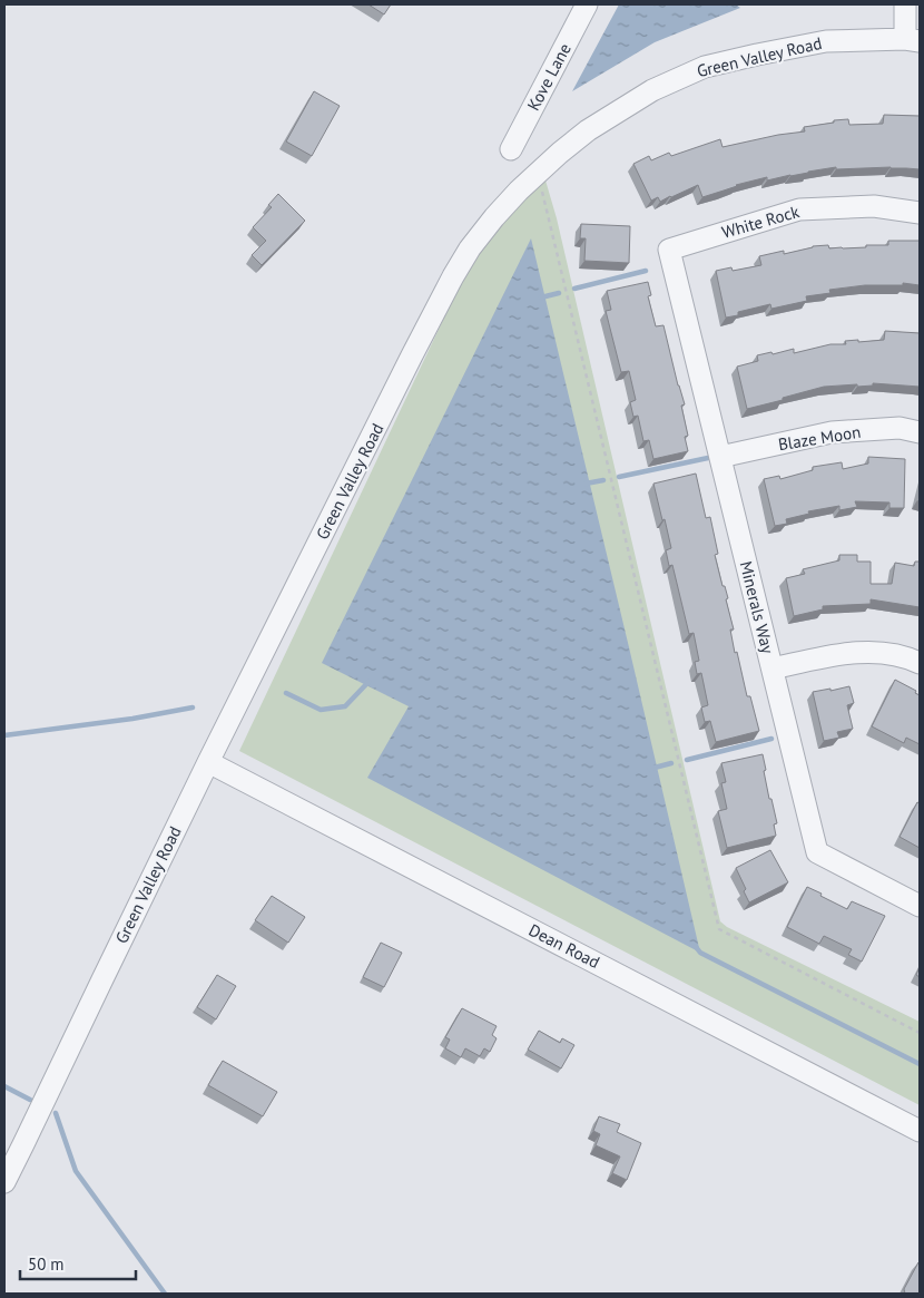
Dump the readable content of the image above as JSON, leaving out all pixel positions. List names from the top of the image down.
{
  "streets": {
    "street": [
      "Green Valley Road",
      "Kove Lane",
      "White Rock",
      "Blaze Moon",
      "Minerals Way",
      "Dean Road"
    ]
  },
  "crossings": [
    ["Green Valley Road", "Dean Road"],
    ["White Rock", "Minerals Way"],
    ["Blaze Moon", "Minerals Way"]
  ],
  "scale_bar": "50 m"
}
